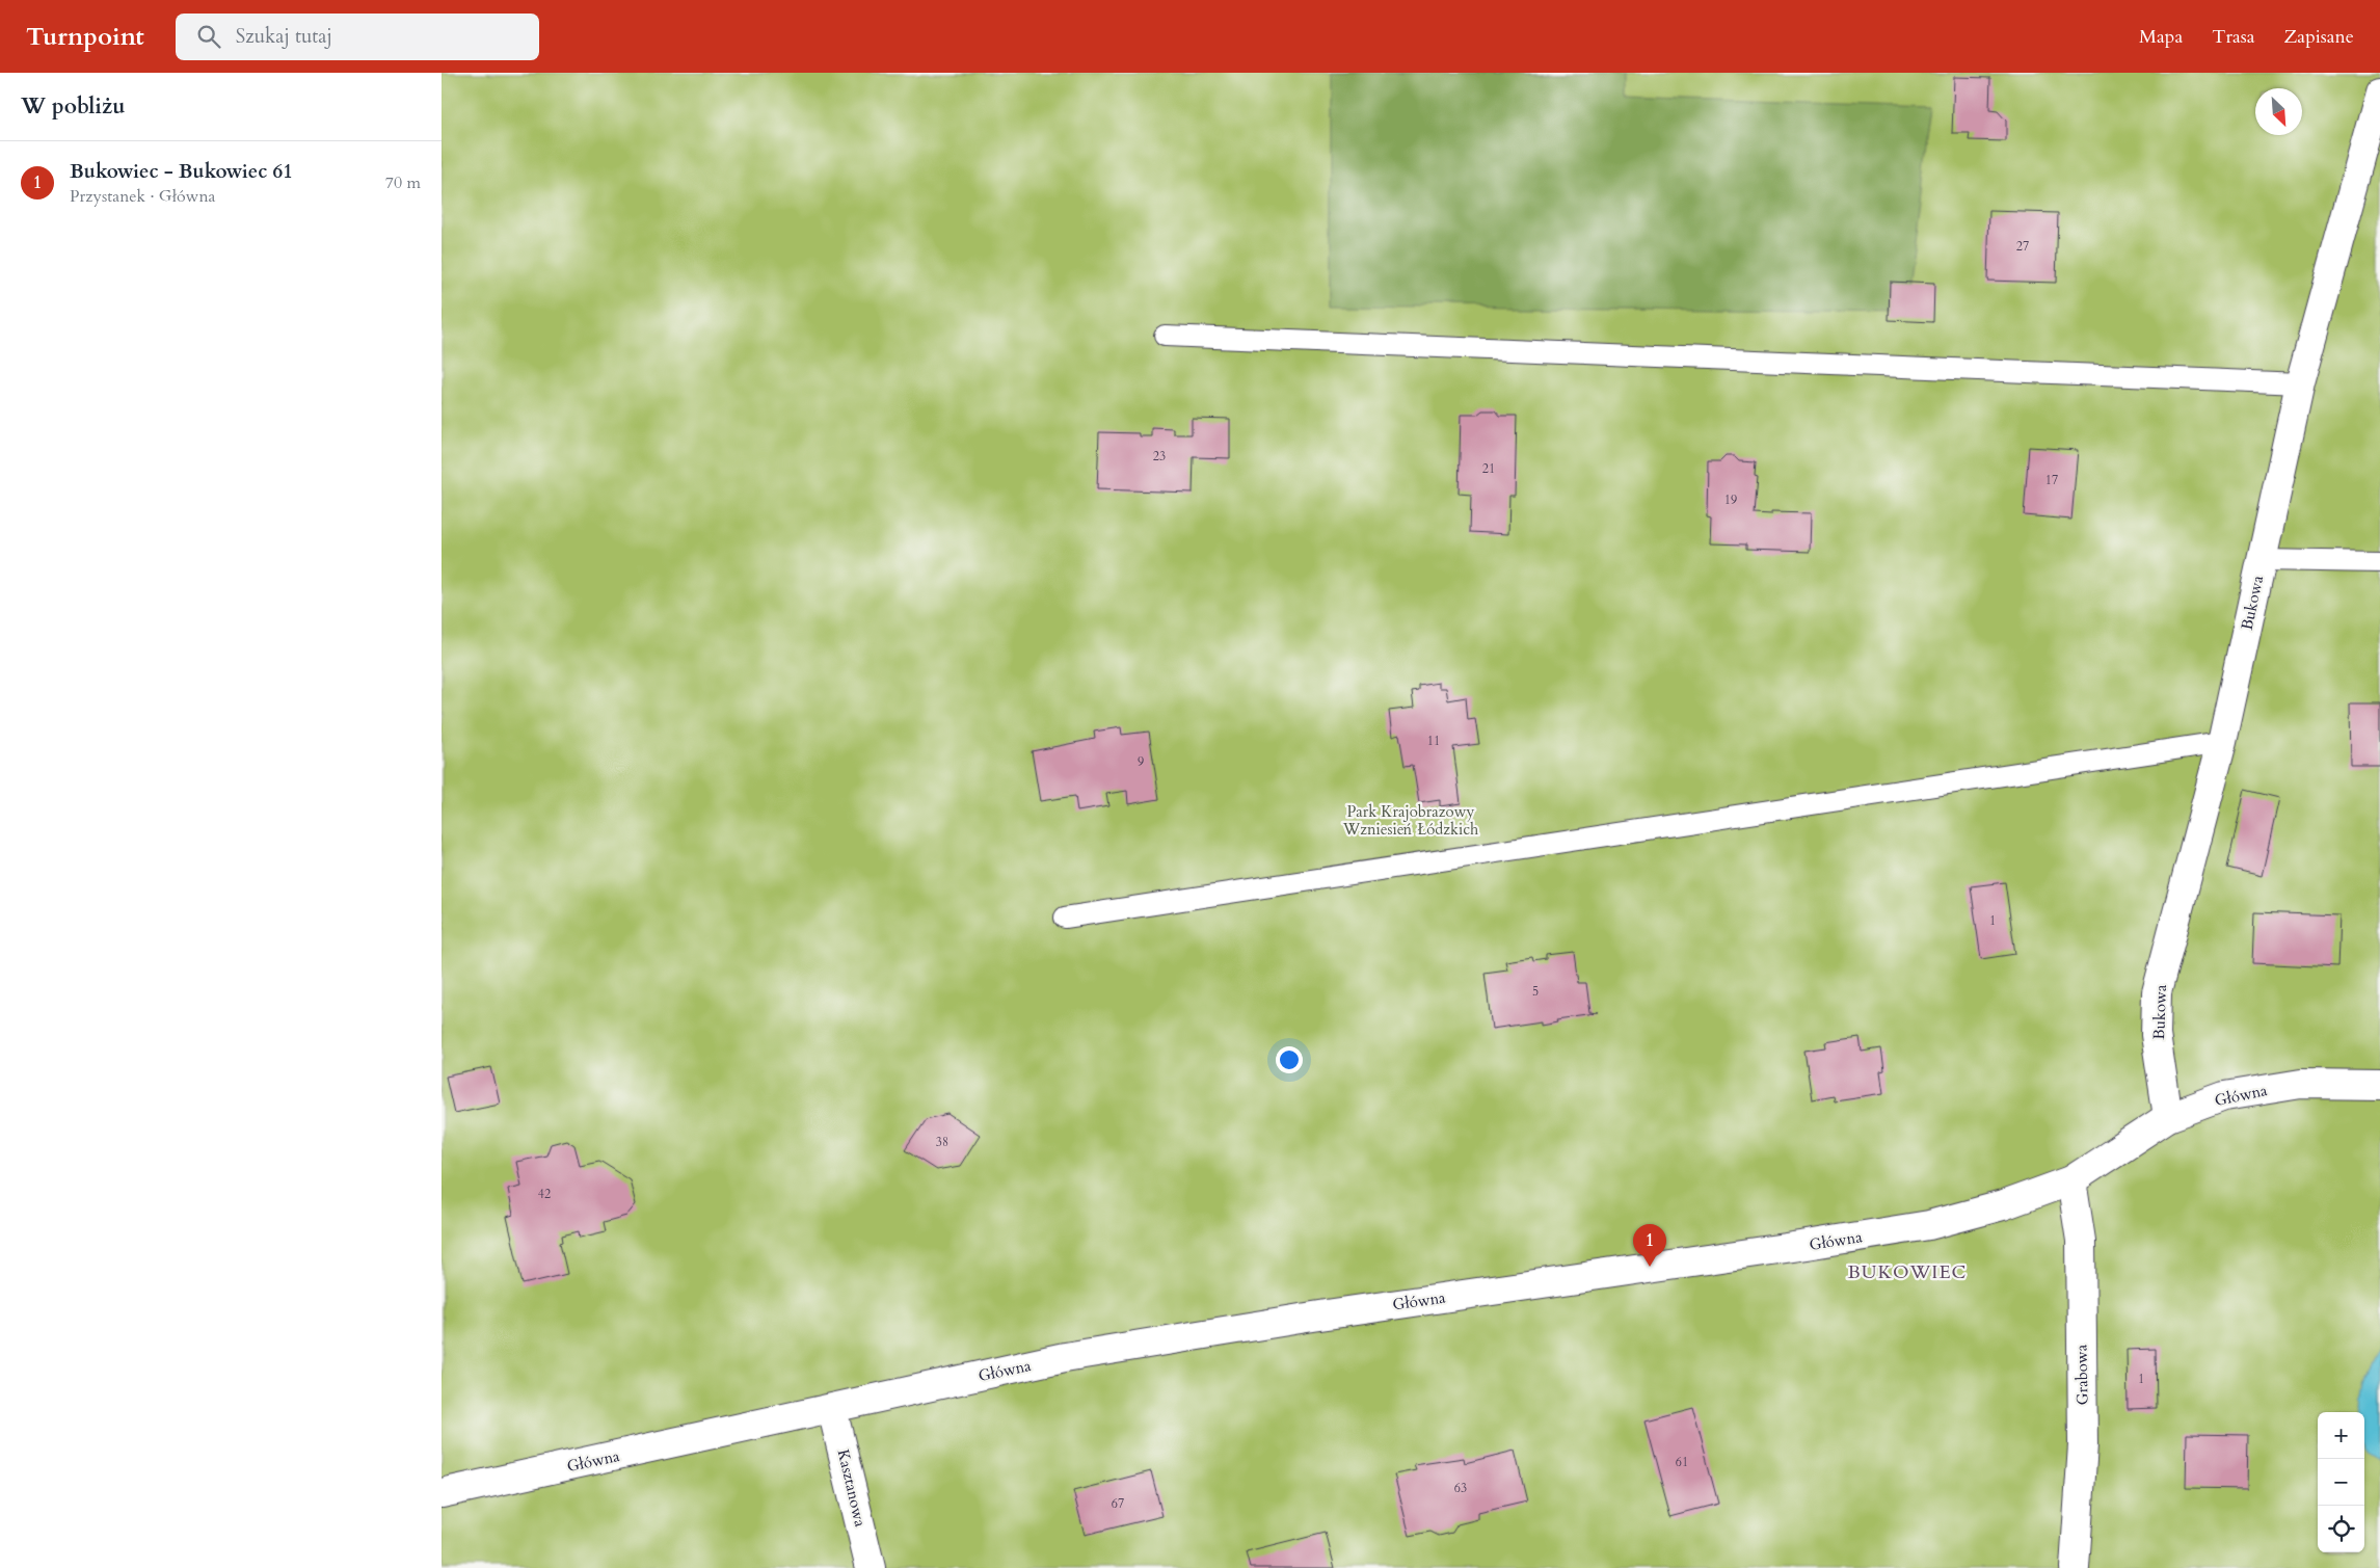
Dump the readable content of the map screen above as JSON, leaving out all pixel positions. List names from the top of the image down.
{
  "streets": {
    "street": [
      "Bukowa",
      "Główna",
      "Grabowa",
      "Kasztanowa"
    ]
  },
  "crossings": [
    ["Bukowa", "Główna"],
    ["Główna", "Grabowa"],
    ["Główna", "Kasztanowa"]
  ],
  "districts": ["BUKOWIEC"],
  "parks": ["Park Krajobrazowy Wzniesień Łódzkich"],
  "house_numbers": [
    "27",
    "23",
    "21",
    "17",
    "19",
    "11",
    "9",
    "1",
    "5",
    "38",
    "42",
    "1",
    "61",
    "63",
    "67"
  ],
  "north": "bottom right",
  "page": {
    "header": "Turnpoint",
    "search": "Szukaj tutaj",
    "nav": ["Mapa", "Trasa", "Zapisane"],
    "heading": "W pobliżu",
    "list": [
      {
        "mark": "1",
        "name": "Bukowiec - Bukowiec 61",
        "note": "Przystanek · Główna",
        "value": "70 m"
      }
    ],
    "pins": "1",
    "map_buttons": ["+", "−"]
  }
}
